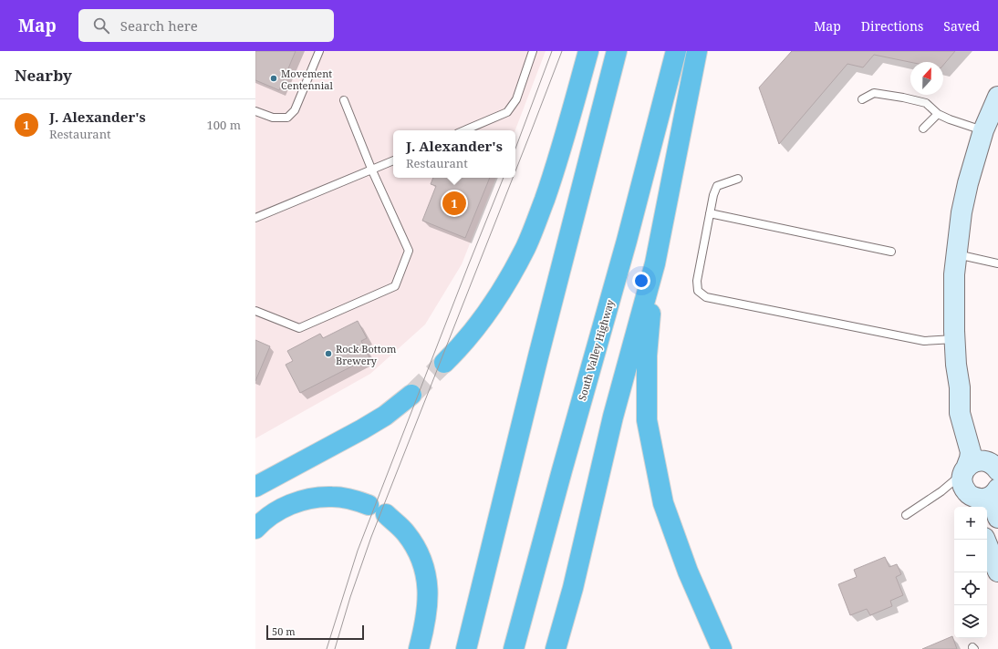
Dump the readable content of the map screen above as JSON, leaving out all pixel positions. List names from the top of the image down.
{
  "streets": {
    "highway": ["South Valley Highway"]
  },
  "places": ["Movement Centennial", "Rock Bottom Brewery"],
  "scale_bar": "50 m",
  "north": "top",
  "page": {
    "header": "Map",
    "search": "Search here",
    "nav": ["Map", "Directions", "Saved"],
    "heading": "Nearby",
    "list": [
      {
        "mark": "1",
        "name": "J. Alexander's",
        "note": "Restaurant",
        "value": "100 m"
      }
    ],
    "popup": ["J. Alexander's", "Restaurant"],
    "pins": "1",
    "map_buttons": ["+", "−"],
    "scale": "50 m"
  }
}
